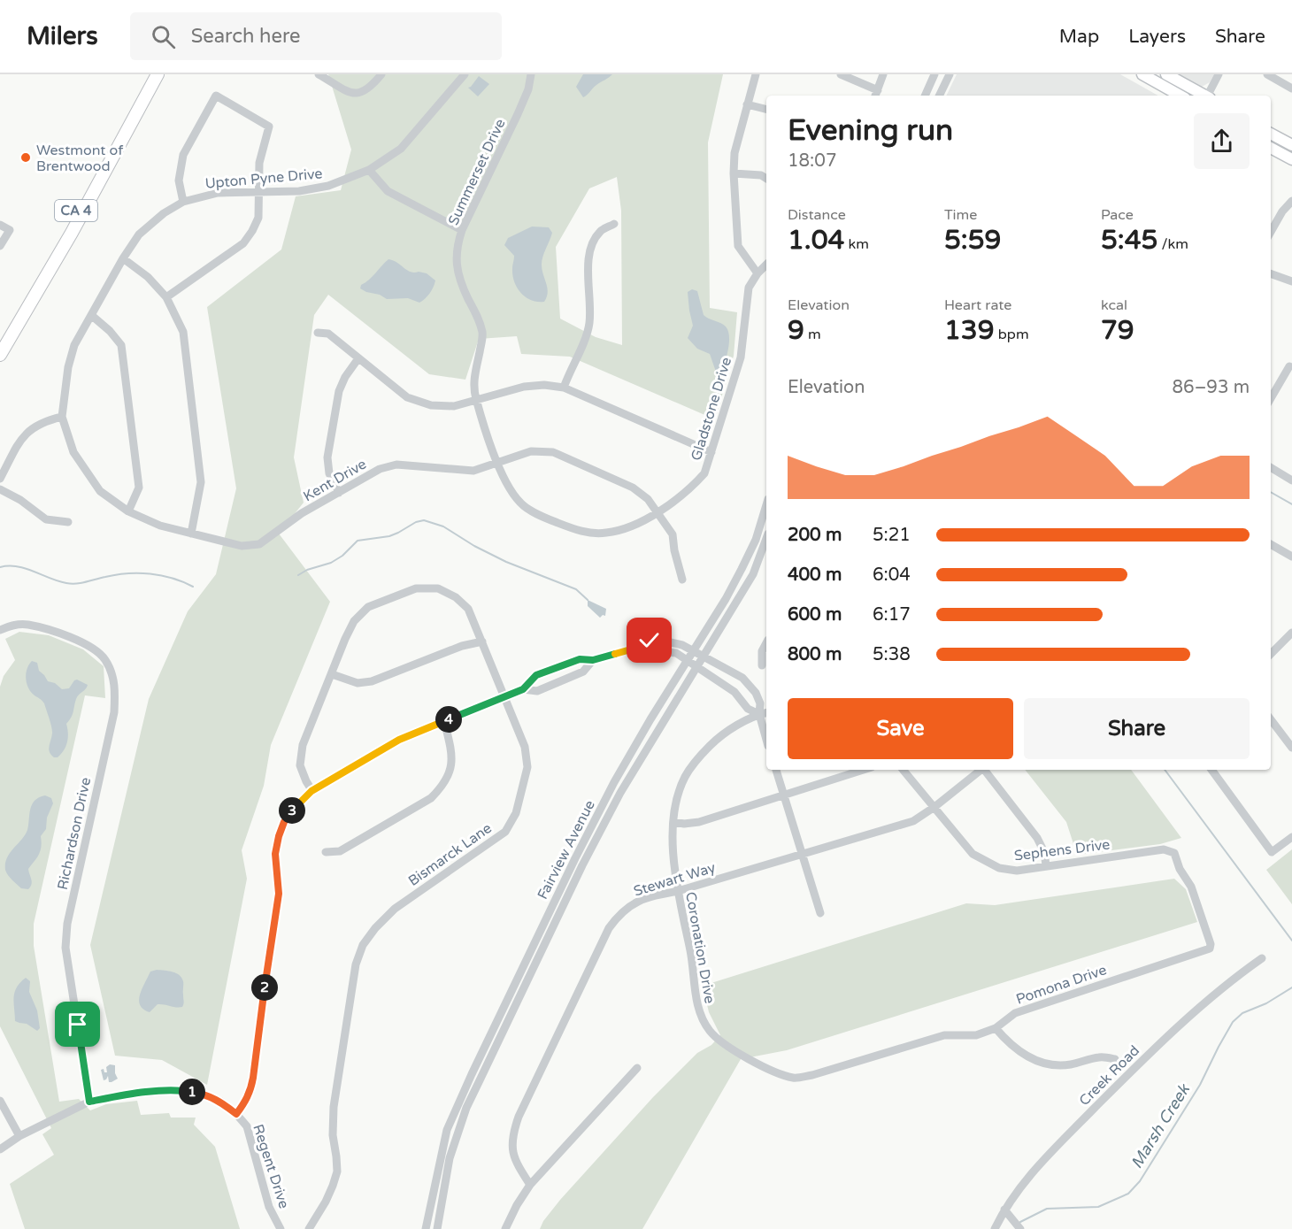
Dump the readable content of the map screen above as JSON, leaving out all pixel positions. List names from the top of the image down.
{
  "streets": {
    "highway": ["CA 4"],
    "street": [
      "Summerset Drive",
      "Upton Pyne Drive",
      "Gladstone Drive",
      "Kent Drive",
      "Richardson Drive",
      "Fairview Avenue",
      "Sephens Drive",
      "Bismarck Lane",
      "Stewart Way",
      "Coronation Drive",
      "Pomona Drive",
      "Creek Road",
      "Regent Drive"
    ]
  },
  "crossings": [
    ["Summerset Drive", "Gladstone Drive"],
    ["Summerset Drive", "Kent Drive"],
    ["Upton Pyne Drive", "Kent Drive"],
    ["Gladstone Drive", "Kent Drive"],
    ["Richardson Drive", "Regent Drive"],
    ["Sephens Drive", "Stewart Way"],
    ["Sephens Drive", "Pomona Drive"],
    ["Stewart Way", "Coronation Drive"],
    ["Coronation Drive", "Pomona Drive"]
  ],
  "water": ["Marsh Creek"],
  "places": ["Westmont of Brentwood"],
  "page": {
    "header": "Milers",
    "search": "Search here",
    "nav": ["Map", "Layers", "Share"],
    "heading": ["Evening run", "18:07"],
    "stats": [
      ["Distance", "1.04 km"],
      ["Time", "5:59"],
      ["Pace", "5:45 /km"],
      ["Elevation", "9 m"],
      ["Heart rate", "139 bpm"],
      ["kcal", "79"]
    ],
    "chart": ["Elevation", "86–93 m"],
    "list": [
      {
        "name": "200 m",
        "note": "5:21"
      },
      {
        "name": "400 m",
        "note": "6:04"
      },
      {
        "name": "600 m",
        "note": "6:17"
      },
      {
        "name": "800 m",
        "note": "5:38"
      }
    ],
    "buttons": ["Save", "Share"],
    "pins": [
      "4",
      "3",
      "2",
      "1"
    ]
  }
}
